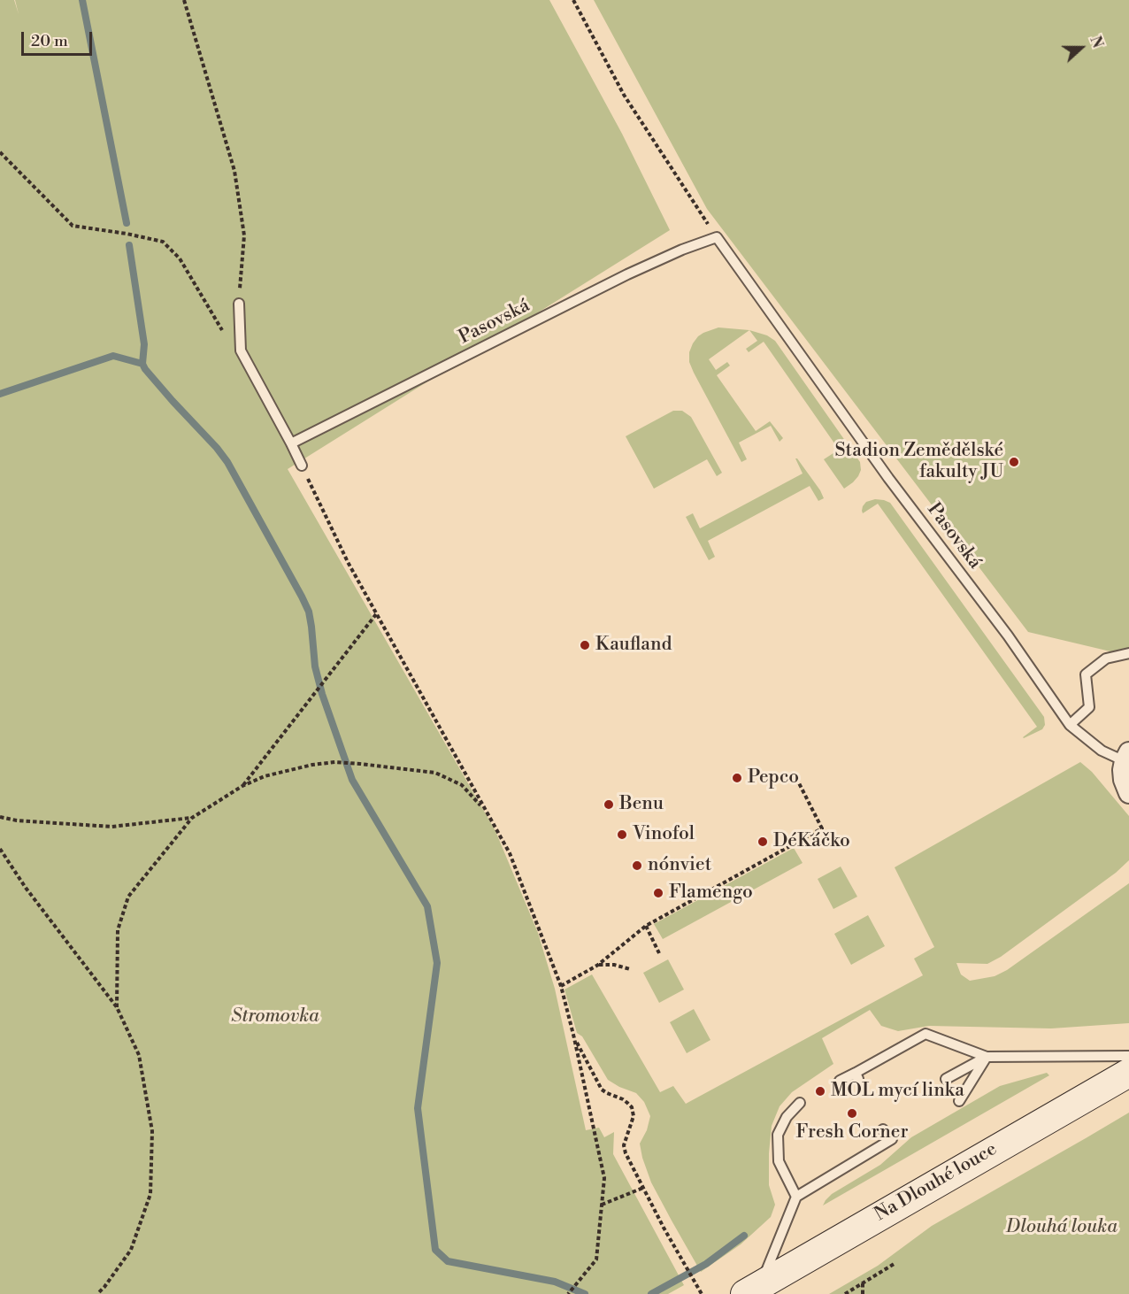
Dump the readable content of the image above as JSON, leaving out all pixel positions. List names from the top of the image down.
{
  "streets": {
    "main road": ["Na Dlouhé louce"],
    "lane": ["Pasovská"]
  },
  "parks": ["Stromovka", "Dlouhá louka"],
  "places": [
    "Stadion Zemědělské fakulty JU",
    "Kaufland",
    "Pepco",
    "Benu",
    "Vinofol",
    "DéKáčko",
    "nónviet",
    "Flamengo",
    "MOL mycí linka",
    "Fresh Corner"
  ],
  "scale_bar": "20 m",
  "north": "right"
}
